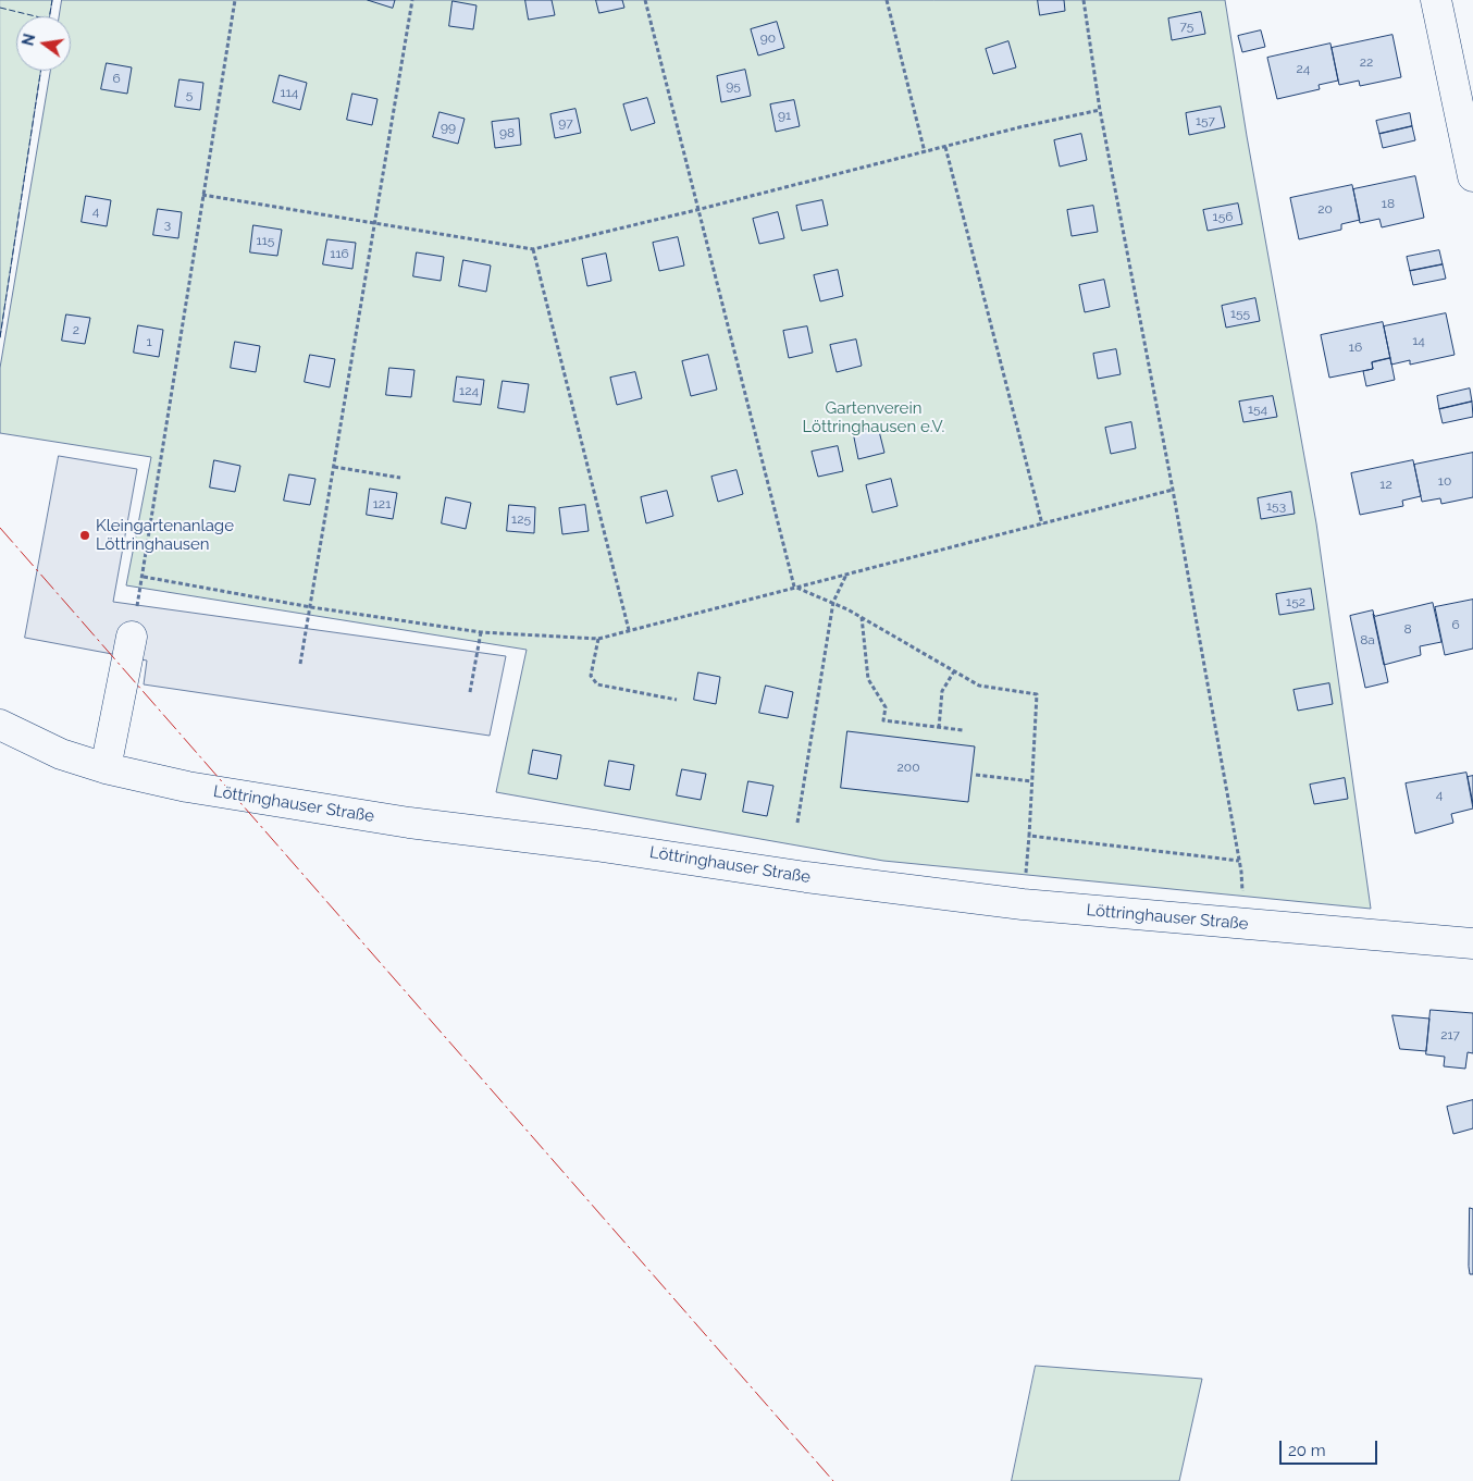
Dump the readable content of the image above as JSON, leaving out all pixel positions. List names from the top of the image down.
{
  "streets": {
    "street": ["Löttringhauser Straße"]
  },
  "parks": ["Gartenverein Löttringhausen e.V."],
  "places": ["Kleingartenanlage Löttringhausen"],
  "house_numbers": [
    "75",
    "90",
    "22",
    "24",
    "6",
    "95",
    "114",
    "5",
    "91",
    "157",
    "97",
    "99",
    "98",
    "18",
    "20",
    "4",
    "156",
    "3",
    "115",
    "116",
    "155",
    "2",
    "14",
    "1",
    "16",
    "124",
    "154",
    "10",
    "12",
    "121",
    "153",
    "125",
    "152",
    "6",
    "8",
    "8a",
    "200",
    "4",
    "217"
  ],
  "scale_bar": "20 m",
  "north": "left"
}
